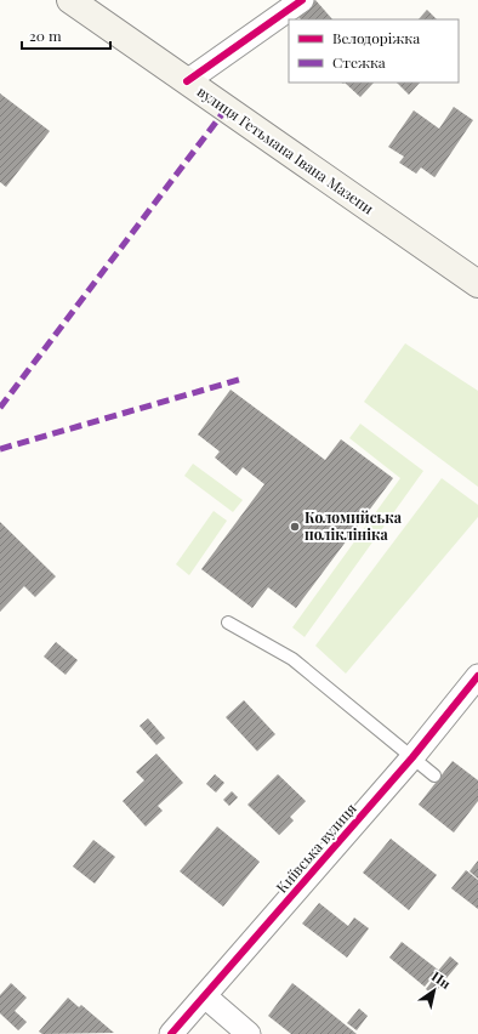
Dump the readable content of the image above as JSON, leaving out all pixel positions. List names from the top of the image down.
{
  "streets": {
    "main road": ["вулиця Гетьмана Івана Мазепи"],
    "street": ["Київська вулиця"]
  },
  "places": ["Коломийська поліклініка"],
  "legend": ["Велодоріжка", "Стежка"],
  "scale_bar": "20 m",
  "north": "top right"
}
